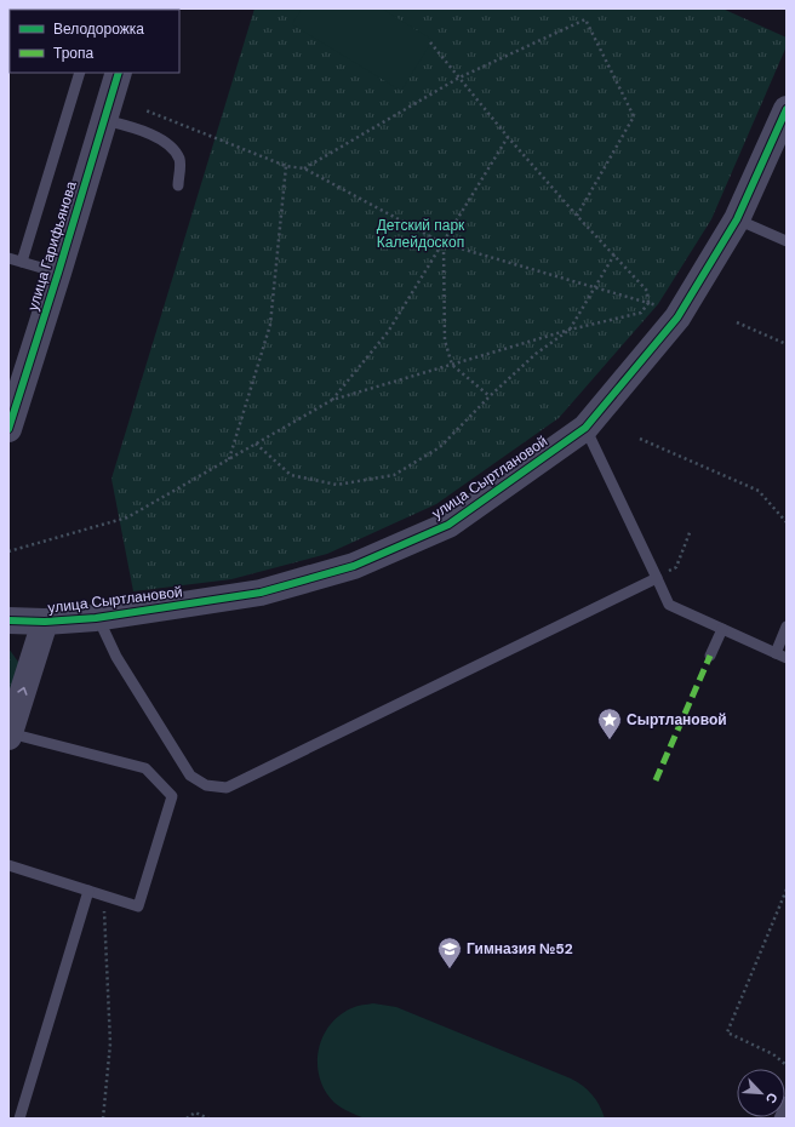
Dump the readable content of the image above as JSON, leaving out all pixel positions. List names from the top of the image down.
{
  "streets": {
    "street": ["улица Гарифьянова", "улица Сыртлановой"]
  },
  "parks": ["Детский парк Калейдоскоп"],
  "places": {
    "place": ["Сыртлановой"],
    "school or university": ["Гимназия №52"]
  },
  "legend": ["Велодорожка", "Тропа"],
  "north": "bottom right"
}
